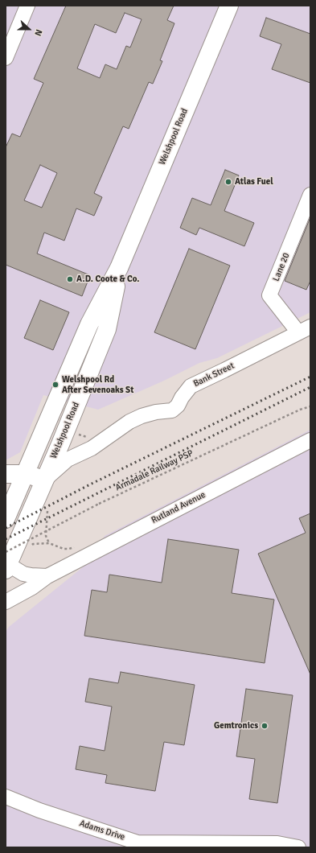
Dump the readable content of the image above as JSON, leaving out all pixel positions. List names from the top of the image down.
{
  "streets": {
    "main road": ["Welshpool Road"],
    "street": [
      "Lane 20",
      "Bank Street",
      "Rutland Avenue",
      "Adams Drive"
    ],
    "path": ["Armadale Railway PSP"]
  },
  "crossings": [
    ["Welshpool Road", "Bank Street"],
    ["Welshpool Road", "Armadale Railway PSP"],
    ["Lane 20", "Bank Street"]
  ],
  "places": [
    "Atlas Fuel",
    "A.D. Coote & Co.",
    "Welshpool Rd After Sevenoaks St",
    "Gemtronics"
  ],
  "north": "right"
}
